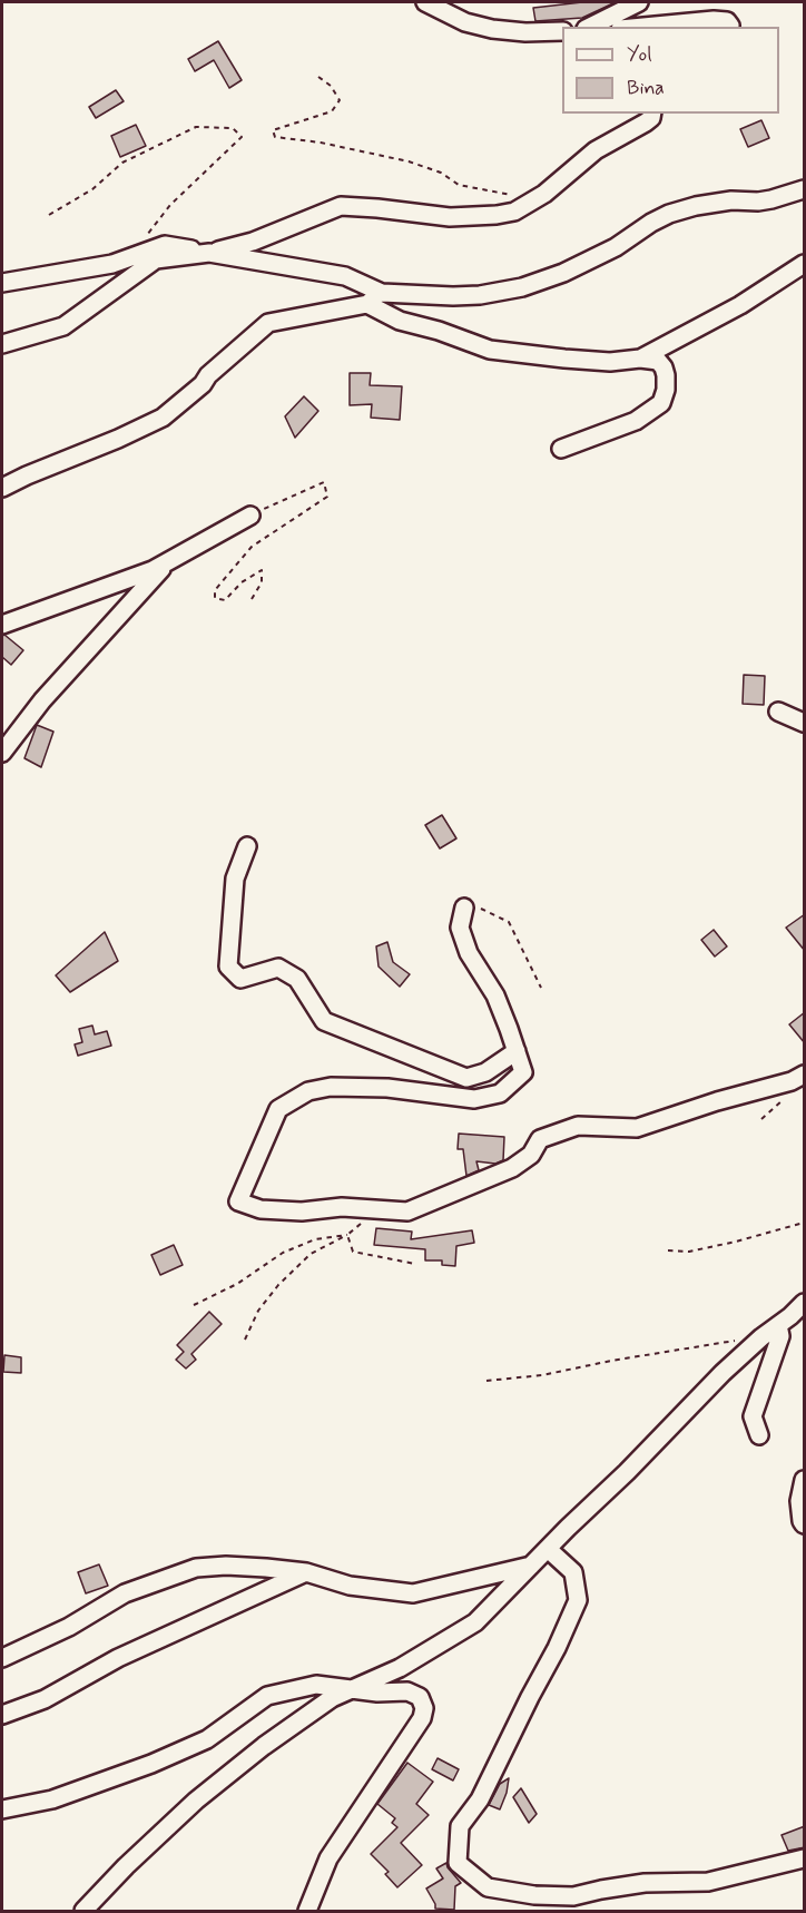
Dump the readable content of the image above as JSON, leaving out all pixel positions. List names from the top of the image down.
{
  "legend": ["Yol", "Bina"]
}
